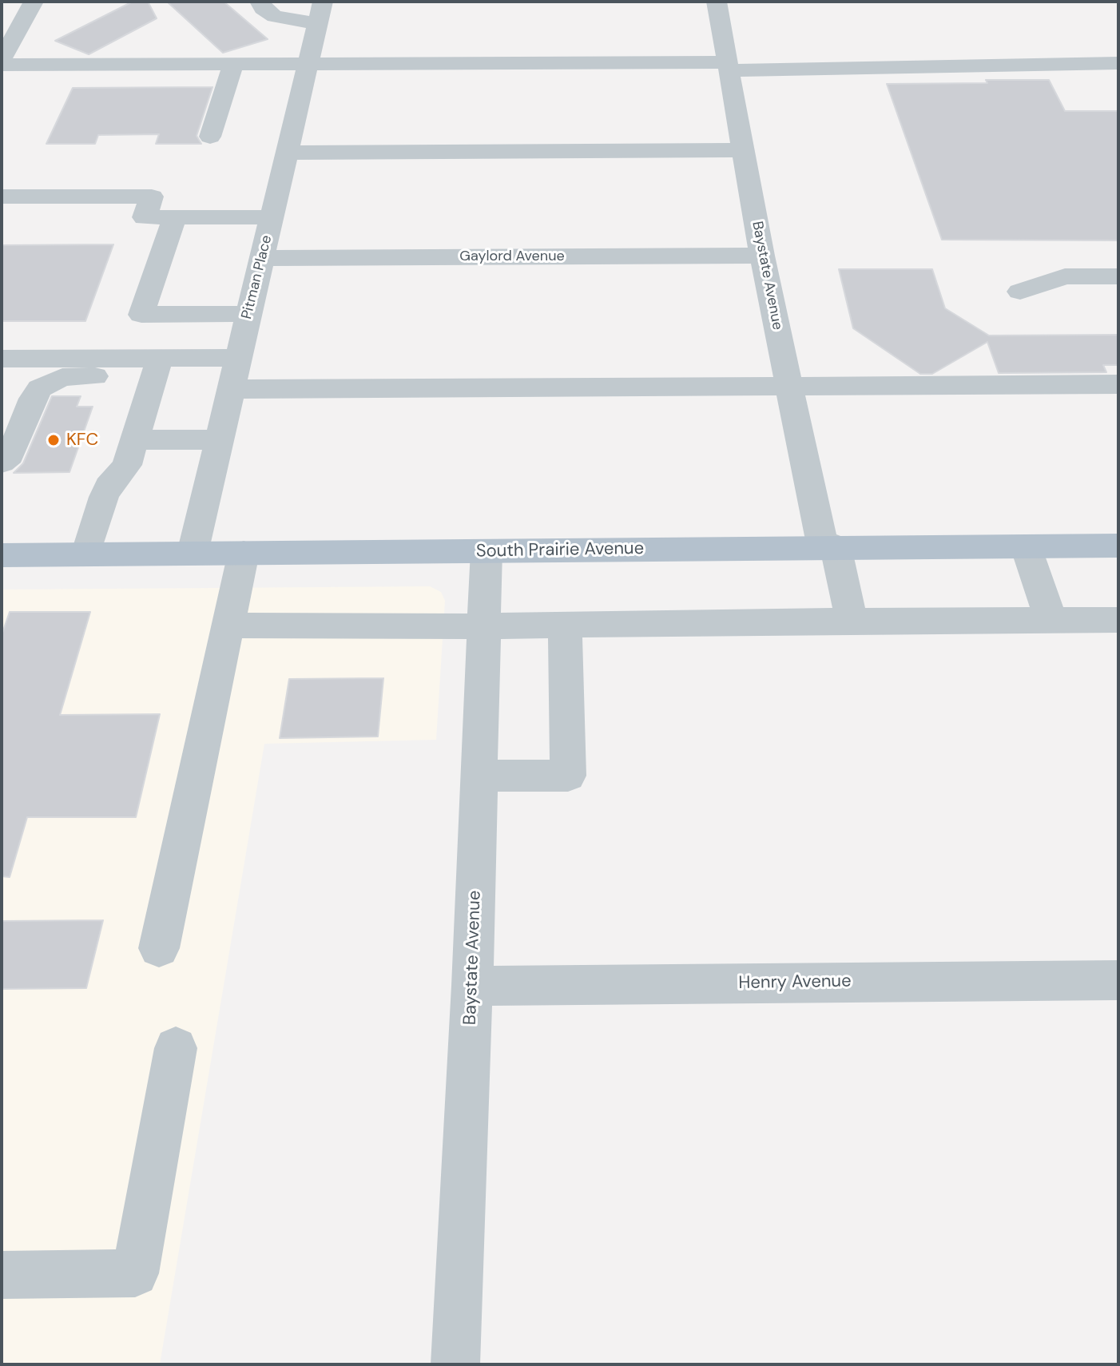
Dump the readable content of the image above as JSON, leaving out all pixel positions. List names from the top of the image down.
{
  "streets": {
    "main road": ["South Prairie Avenue"],
    "street": [
      "Gaylord Avenue",
      "Baystate Avenue",
      "Pitman Place",
      "Henry Avenue"
    ]
  },
  "crossings": [
    ["Gaylord Avenue", "Baystate Avenue"],
    ["Gaylord Avenue", "Pitman Place"],
    ["Baystate Avenue", "South Prairie Avenue"],
    ["Baystate Avenue", "Henry Avenue"],
    ["Pitman Place", "South Prairie Avenue"]
  ],
  "places": ["KFC"]
}
